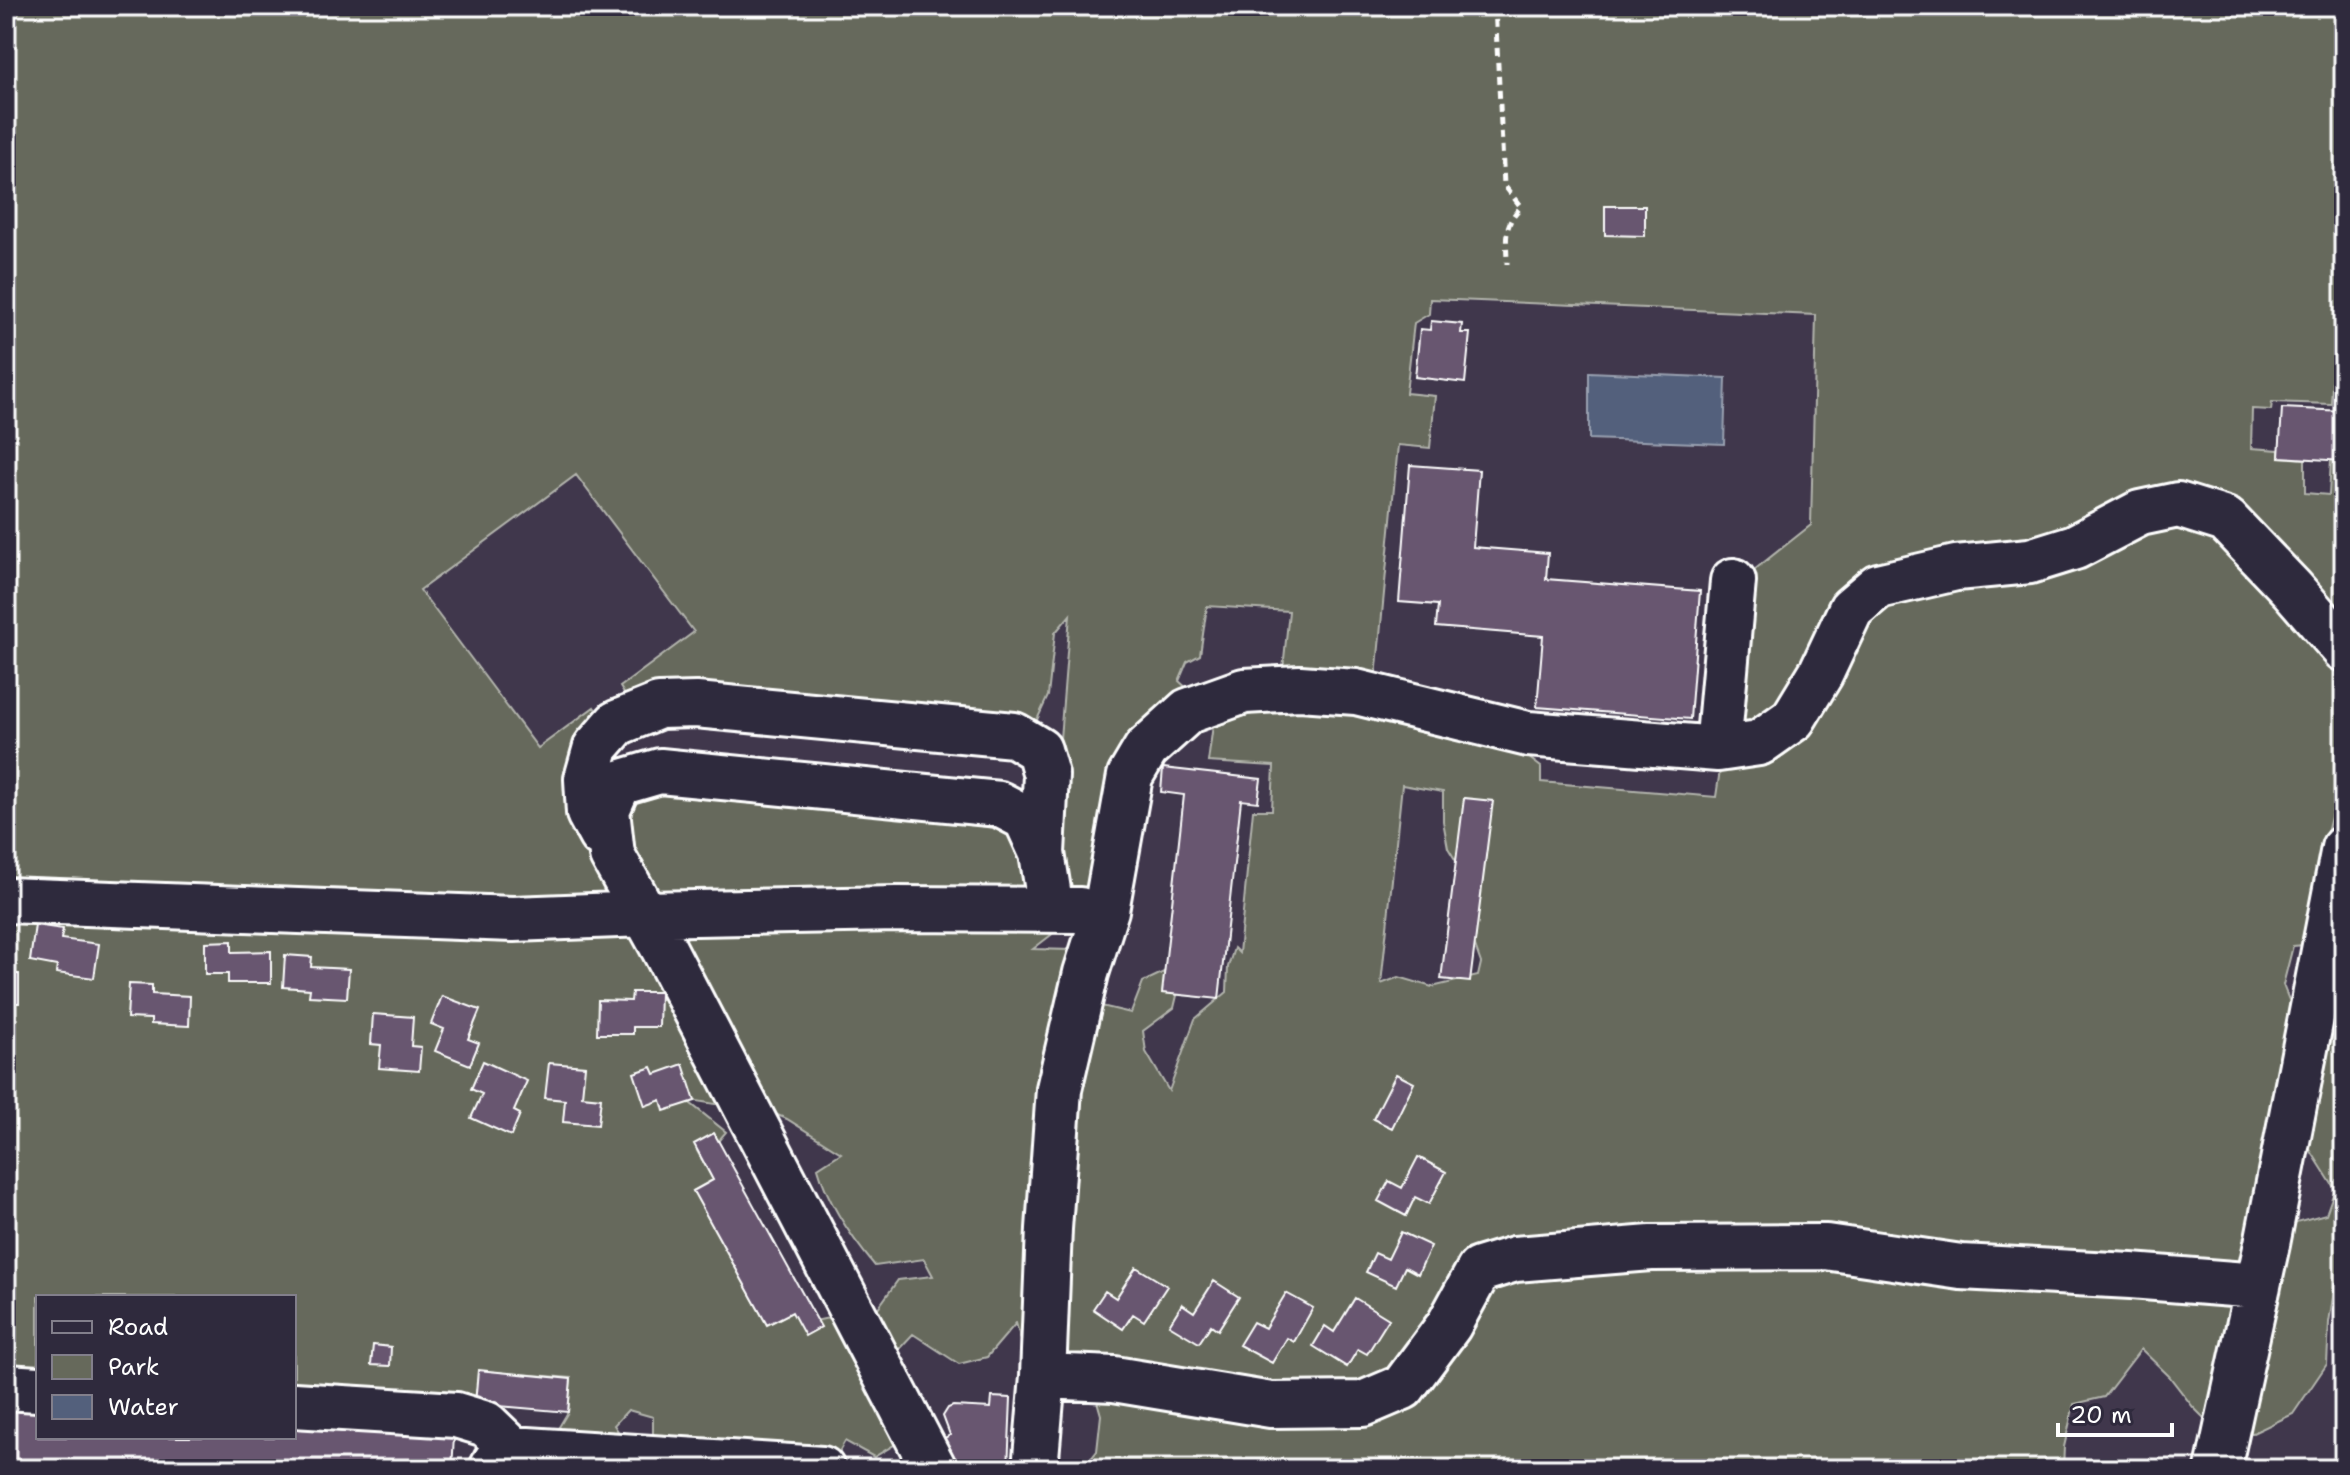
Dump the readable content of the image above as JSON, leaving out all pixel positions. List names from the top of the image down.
{
  "legend": ["Road", "Park", "Water"],
  "scale_bar": "20 m"
}
